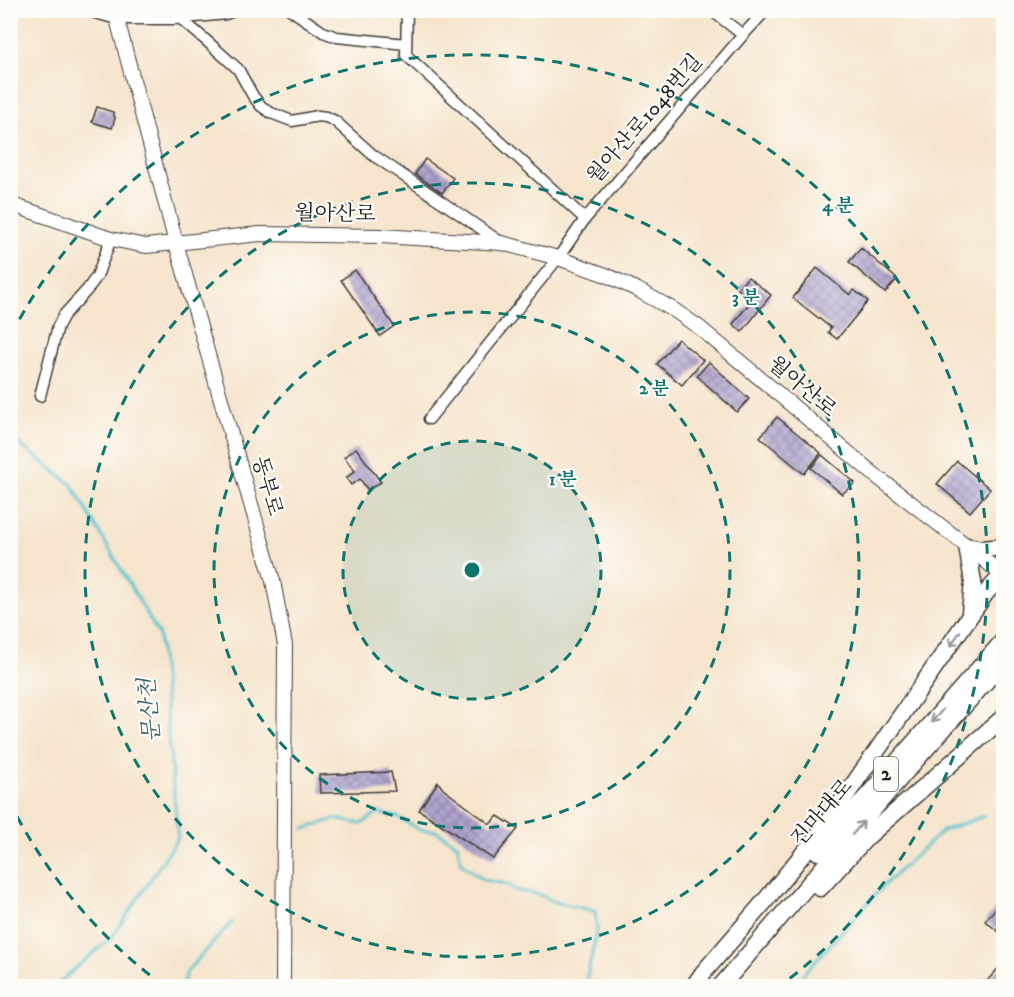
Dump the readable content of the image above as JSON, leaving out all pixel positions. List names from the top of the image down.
{
  "streets": {
    "highway": ["2", "진마대로"],
    "main road": ["월아산로", "동부로"],
    "street": ["월아산로1048번길"]
  },
  "crossings": [
    ["월아산로1048번길", "월아산로"],
    ["월아산로", "동부로"],
    ["2", "진마대로"]
  ],
  "water": ["문산천"],
  "rings": [
    "4 분",
    "3 분",
    "2 분",
    "1 분"
  ]
}
